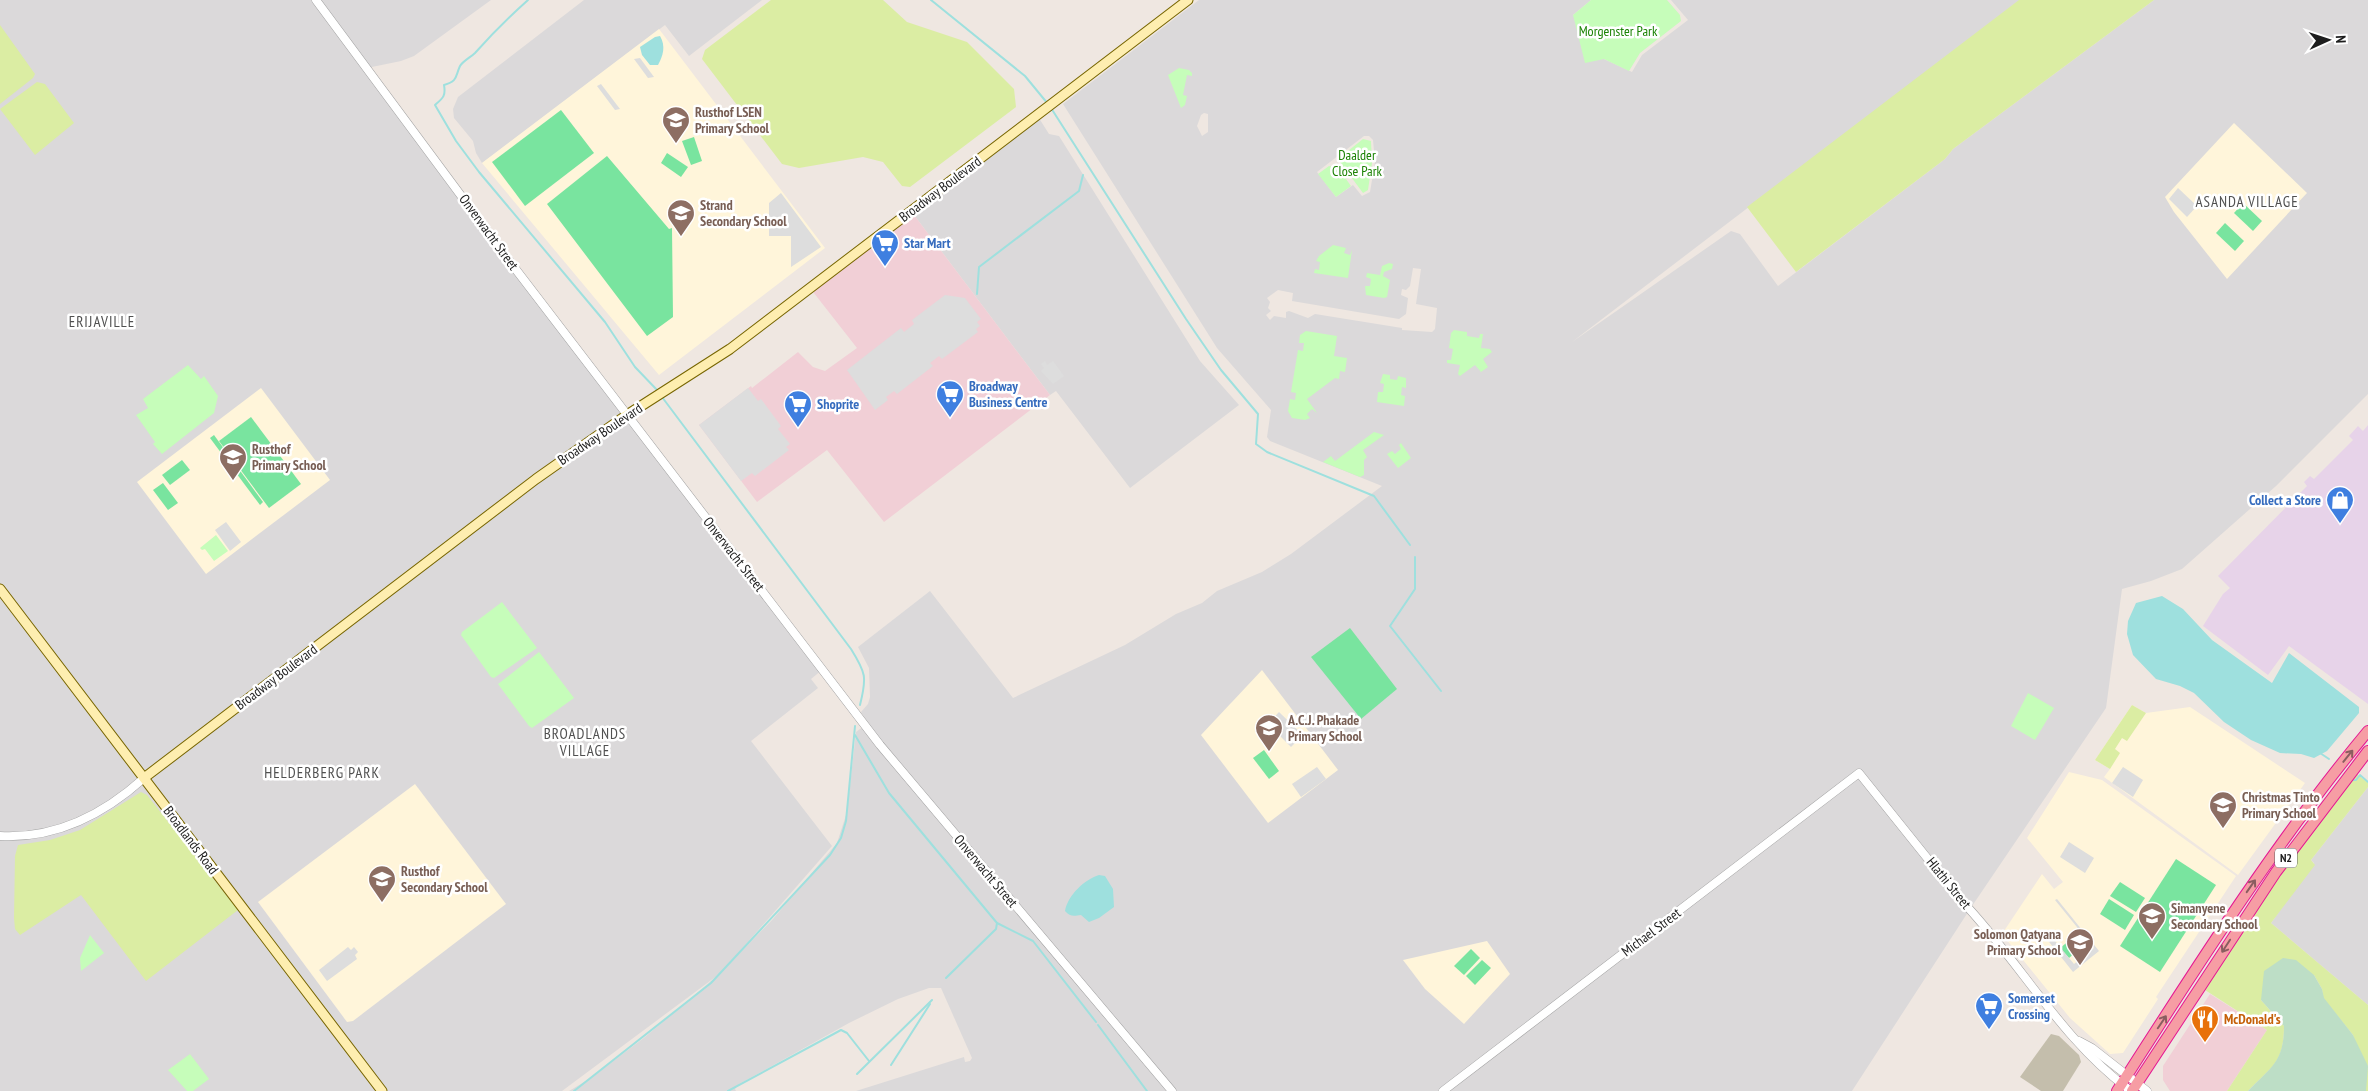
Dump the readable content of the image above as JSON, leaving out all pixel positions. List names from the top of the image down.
{
  "streets": {
    "highway": ["N2"],
    "main road": ["Broadway Boulevard", "Broadlands Road"],
    "street": ["Onverwacht Street", "Hlathi Street", "Michael Street"]
  },
  "crossings": [
    ["Broadway Boulevard", "Onverwacht Street"],
    ["Broadway Boulevard", "Broadlands Road"],
    ["N2", "Hlathi Street"],
    ["Hlathi Street", "Michael Street"]
  ],
  "districts": [
    "ASANDA VILLAGE",
    "ERIJAVILLE",
    "BROADLANDS VILLAGE",
    "HELDERBERG PARK"
  ],
  "parks": ["Morgenster Park", "Daalder Close Park"],
  "places": {
    "school or university": [
      "Rusthof LSEN Primary School",
      "Strand Secondary School",
      "Rusthof Primary School",
      "A.C.J. Phakade Primary School",
      "Christmas Tinto Primary School",
      "Rusthof Secondary School",
      "Simanyene Secondary School",
      "Solomon Qatyana Primary School"
    ],
    "supermarket": [
      "Star Mart",
      "Broadway Business Centre",
      "Shoprite",
      "Somerset Crossing"
    ],
    "shop": ["Collect a Store"],
    "restaurant": ["McDonald's"]
  },
  "north": "right"
}
